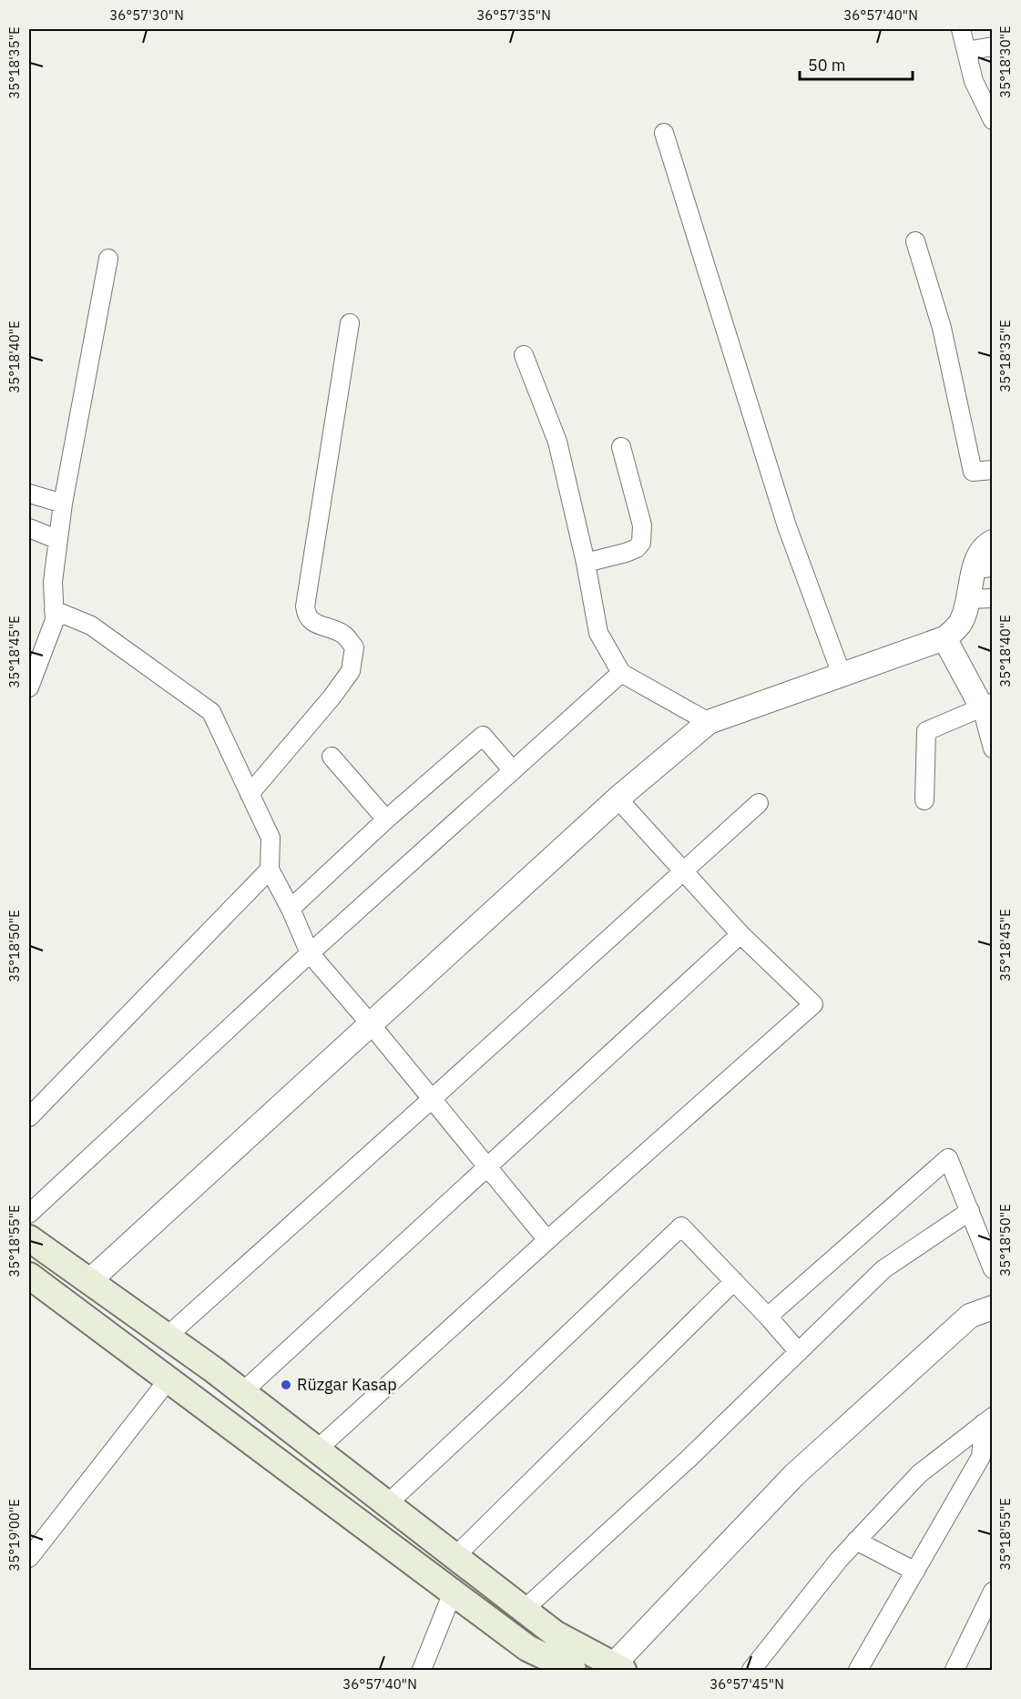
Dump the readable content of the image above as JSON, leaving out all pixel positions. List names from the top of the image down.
{
  "places": ["Rüzgar Kasap"],
  "scale_bar": "50 m",
  "coordinates": [
    "36°57'30\"N",
    "36°57'35\"N",
    "36°57'40\"N",
    "35°18'30\"E",
    "35°18'35\"E",
    "35°18'40\"E",
    "35°18'45\"E",
    "35°18'50\"E",
    "35°18'55\"E",
    "35°19'00\"E",
    "36°57'45\"N"
  ]
}
